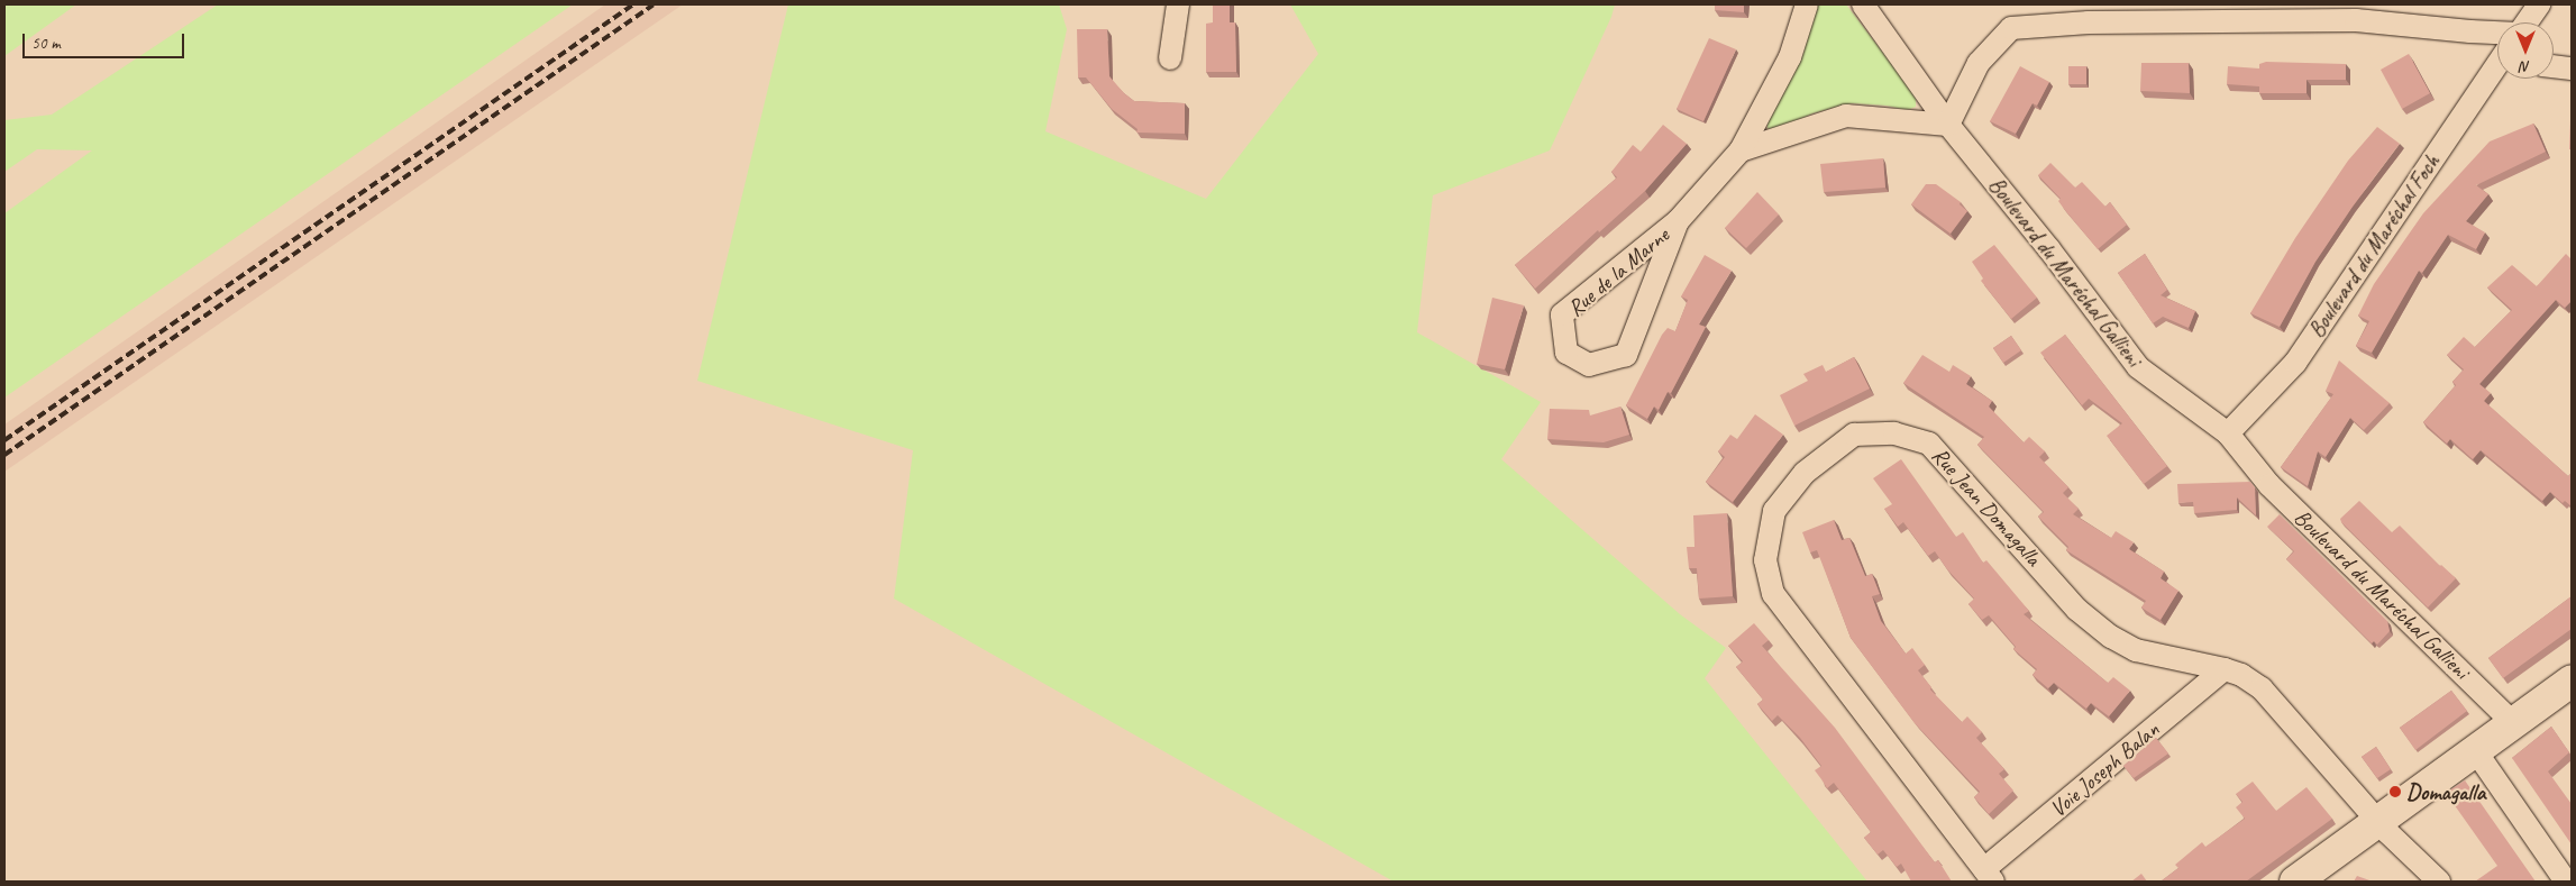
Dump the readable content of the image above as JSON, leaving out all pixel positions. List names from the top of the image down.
{
  "streets": {
    "street": [
      "Boulevard du Maréchal Foch",
      "Rue de la Marne",
      "Boulevard du Maréchal Gallieni",
      "Rue Jean Domagalla",
      "Voie Joseph Balan"
    ]
  },
  "crossings": [
    ["Boulevard du Maréchal Foch", "Boulevard du Maréchal Gallieni"],
    ["Rue de la Marne", "Boulevard du Maréchal Gallieni"],
    ["Rue Jean Domagalla", "Voie Joseph Balan"]
  ],
  "places": ["Domagalla"],
  "scale_bar": "50 m",
  "north": "bottom"
}
